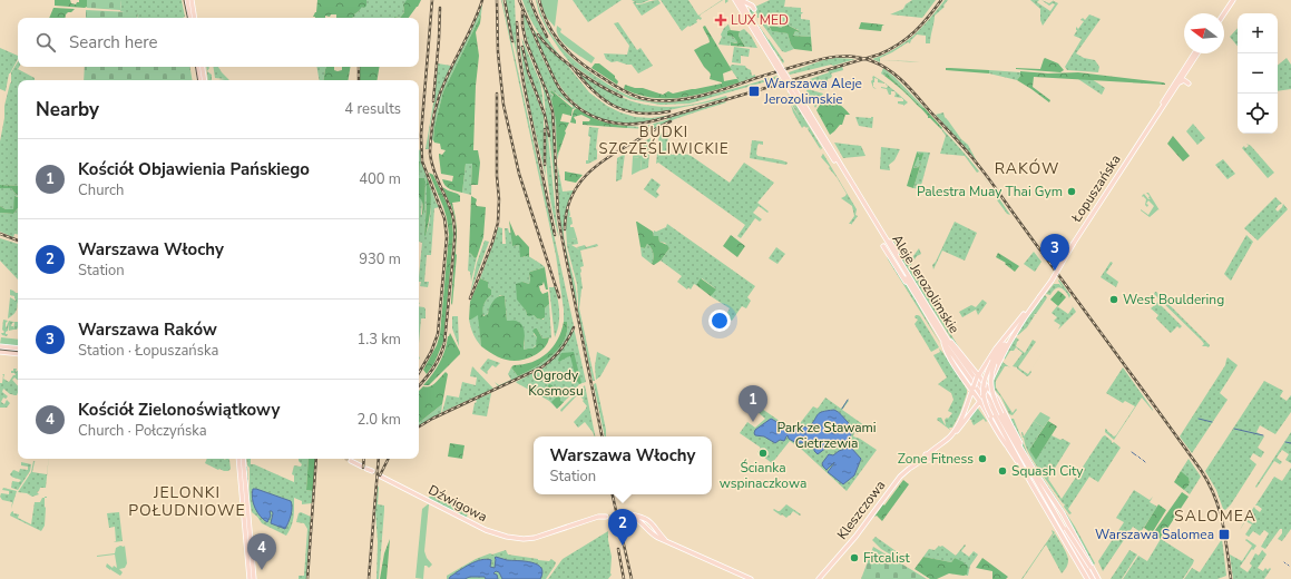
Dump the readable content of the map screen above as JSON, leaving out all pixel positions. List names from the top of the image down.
{
  "streets": {
    "main road": [
      "Łopuszańska",
      "Aleje Jerozolimskie",
      "Dźwigowa",
      "Kleszczowa"
    ]
  },
  "districts": [
    "BUDKI SZCZĘŚLIWICKIE",
    "RAKÓW",
    "JELONKI POŁUDNIOWE",
    "SALOMEA"
  ],
  "parks": ["Ogrody Kosmosu", "Park ze Stawami Cietrzewia"],
  "places": {
    "health": ["LUX MED"],
    "transit": ["Warszawa Aleje Jerozolimskie", "Warszawa Salomea"],
    "other": [
      "Palestra Muay Thai Gym",
      "West Bouldering",
      "Ścianka wspinaczkowa",
      "Zone Fitness",
      "Squash City",
      "Fitcalist"
    ]
  },
  "north": "left",
  "page": {
    "map_buttons": ["+", "−"],
    "search": "Search here",
    "heading": ["Nearby", "4 results"],
    "list": [
      {
        "mark": "1",
        "name": "Kościół Objawienia Pańskiego",
        "note": "Church",
        "value": "400 m"
      },
      {
        "mark": "2",
        "name": "Warszawa Włochy",
        "note": "Station",
        "value": "930 m"
      },
      {
        "mark": "3",
        "name": "Warszawa Raków",
        "note": "Station · Łopuszańska",
        "value": "1.3 km"
      },
      {
        "mark": "4",
        "name": "Kościół Zielonoświątkowy",
        "note": "Church · Połczyńska",
        "value": "2.0 km"
      }
    ],
    "pins": [
      "3",
      "1",
      "2",
      "4"
    ],
    "popup": ["Warszawa Włochy", "Station"]
  }
}
